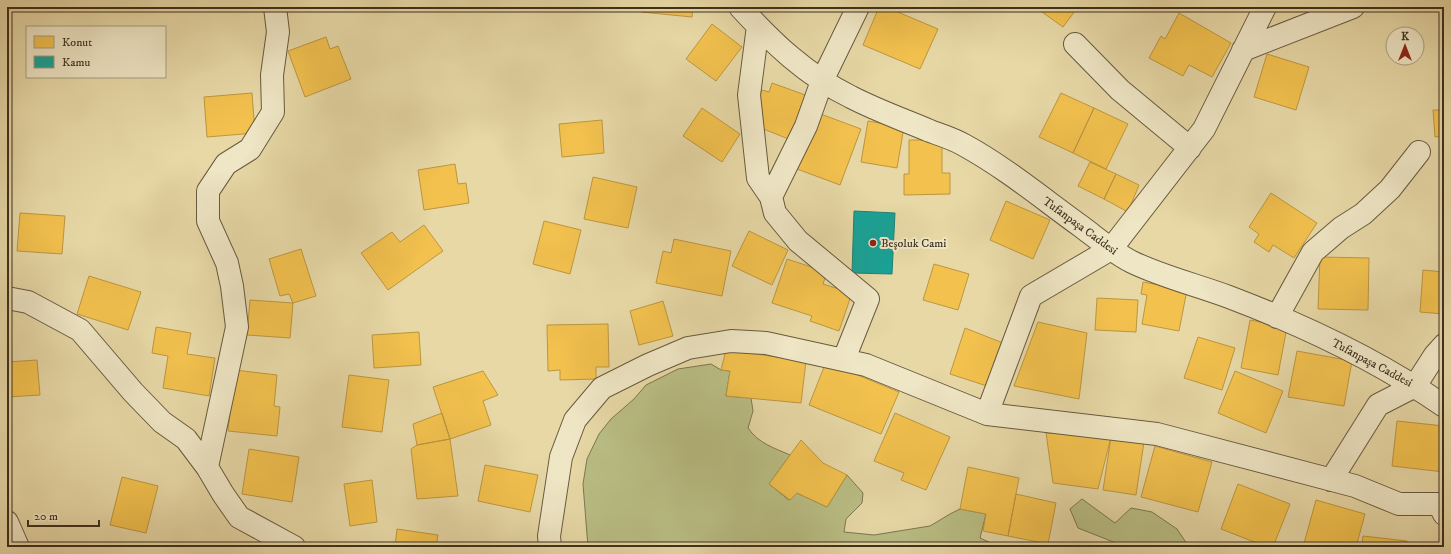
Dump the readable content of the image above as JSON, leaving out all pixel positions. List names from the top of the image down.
{
  "streets": {
    "street": ["Tufanpaşa Caddesi"]
  },
  "places": ["Beşoluk Cami"],
  "legend": ["Konut", "Kamu"],
  "scale_bar": "20 m",
  "north": "top"
}
